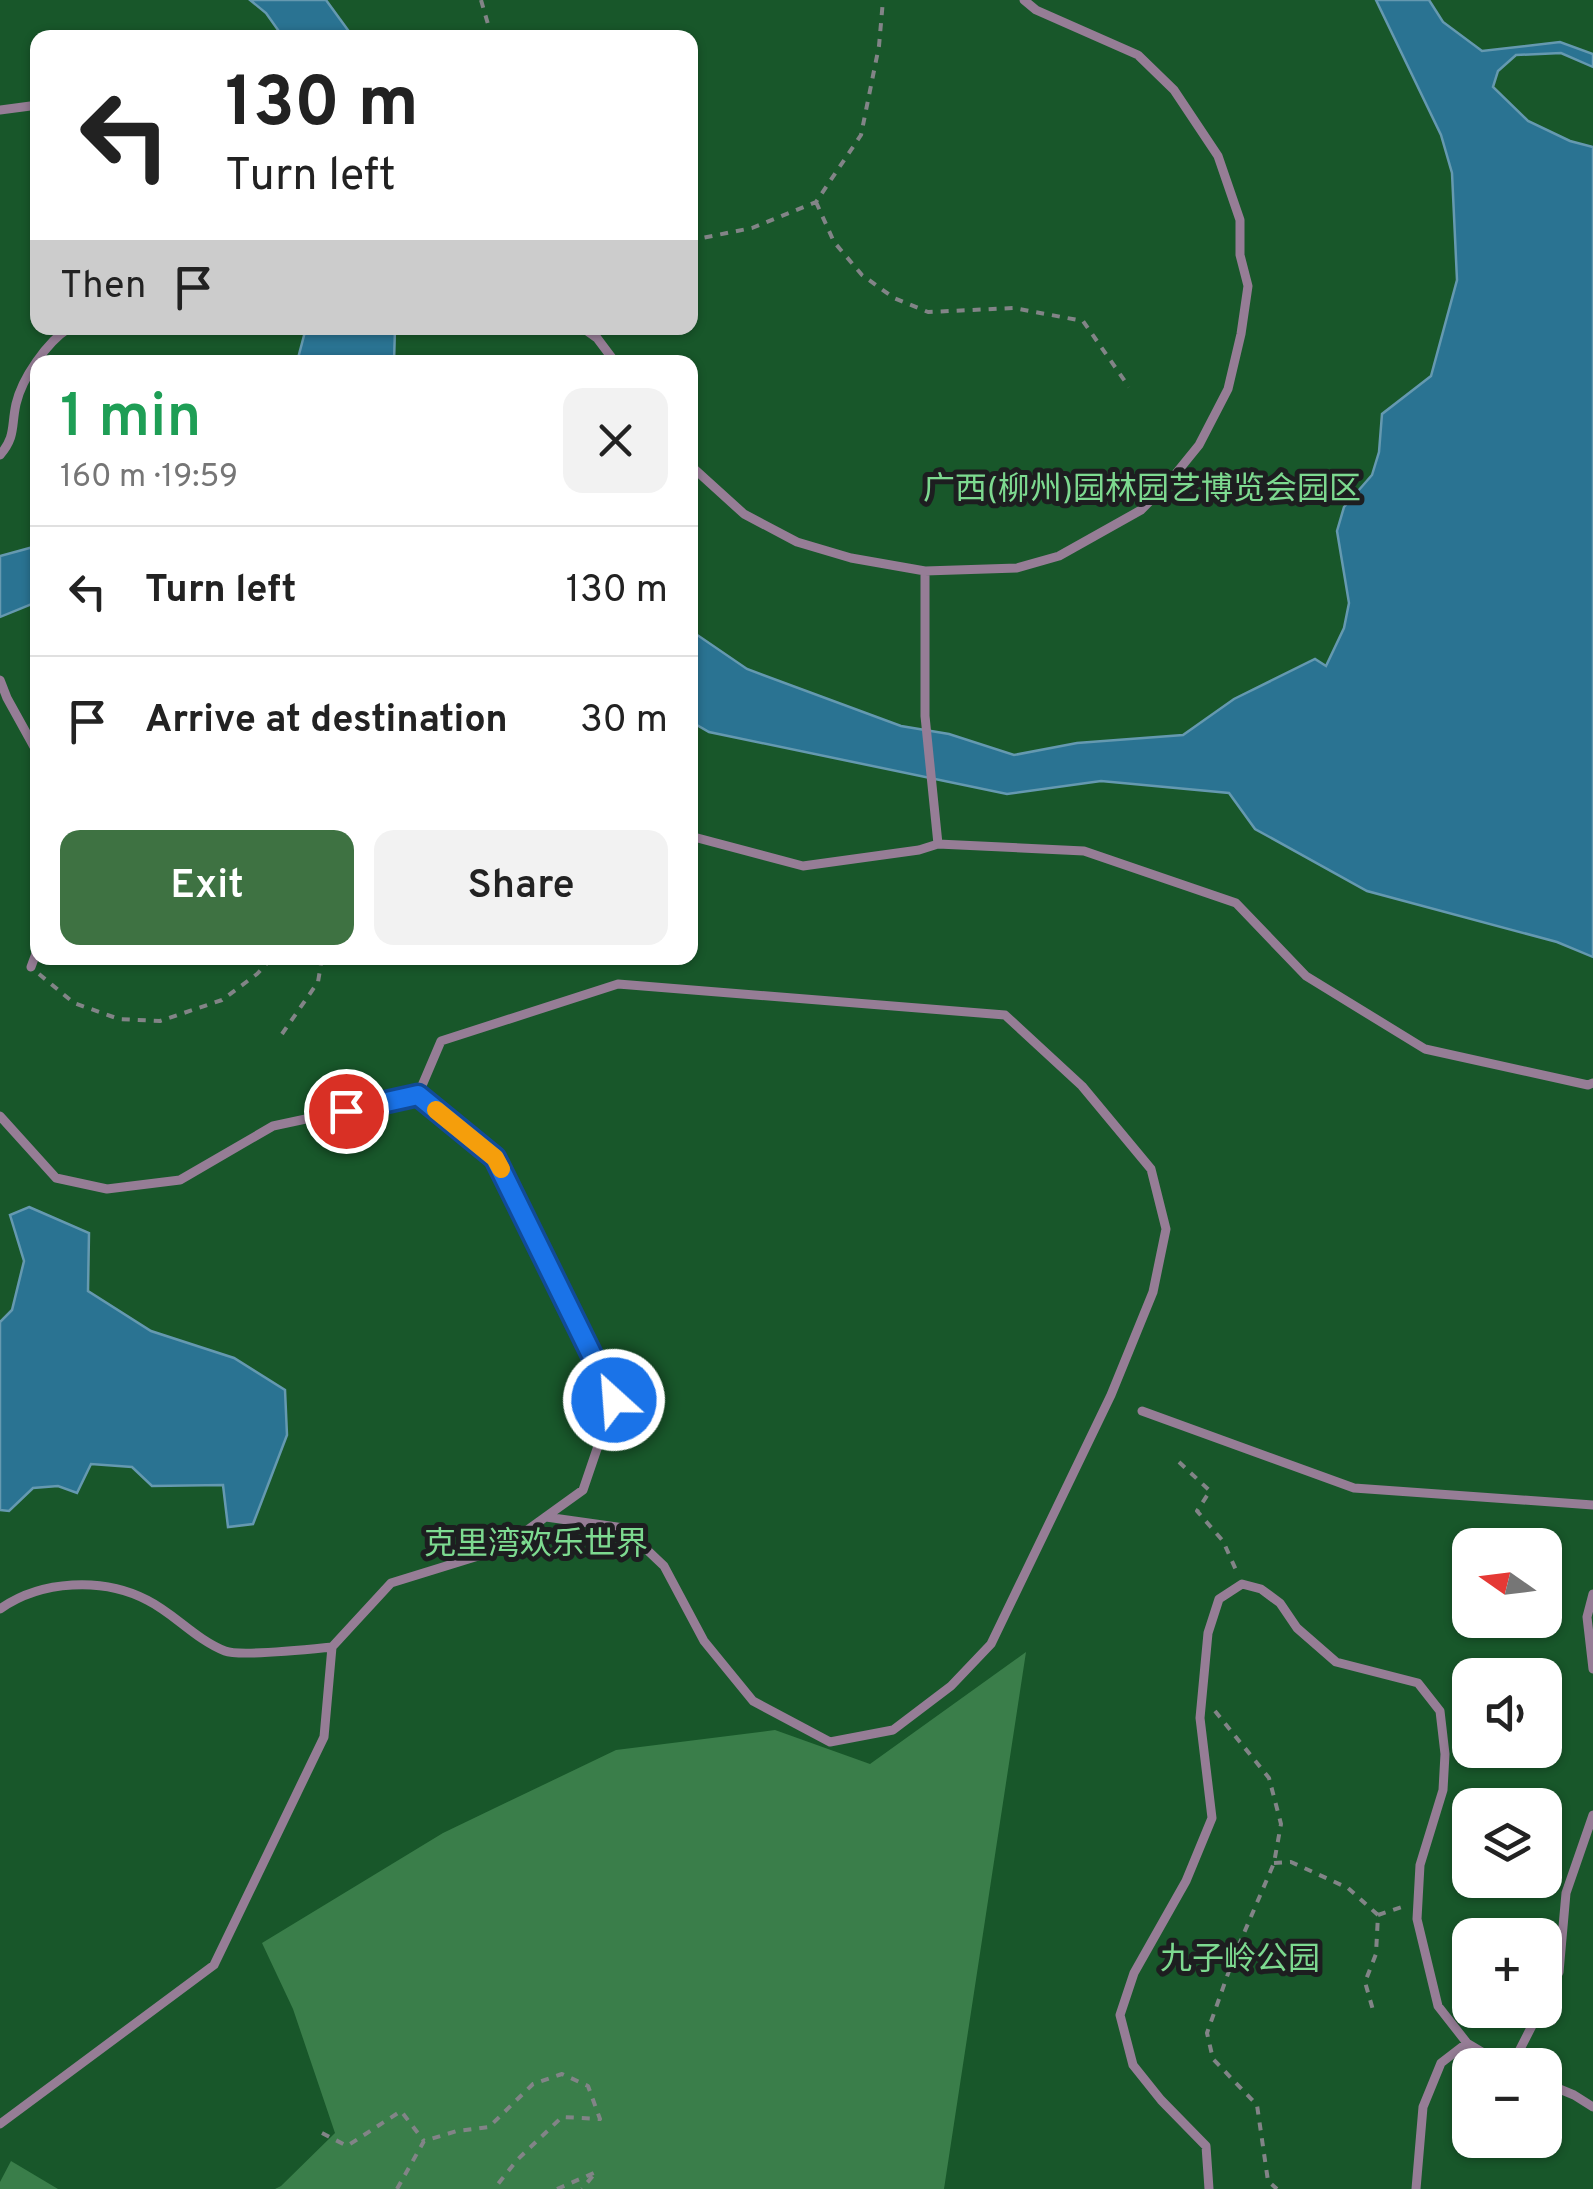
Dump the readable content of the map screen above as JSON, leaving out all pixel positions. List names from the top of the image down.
{
  "parks": ["广西(柳州)园林园艺博览会园区", "克里湾·欢乐世界", "九子岭公园"],
  "north": "left",
  "page": {
    "turn": ["130 m", "Turn left"],
    "then": "Then",
    "heading": ["1 min", "160 m · 19:59"],
    "list": [
      {
        "name": "Turn left",
        "value": "130 m"
      },
      {
        "name": "Arrive at destination",
        "value": "30 m"
      }
    ],
    "buttons": ["Exit", "Share"],
    "map_buttons": ["+", "−"]
  }
}
